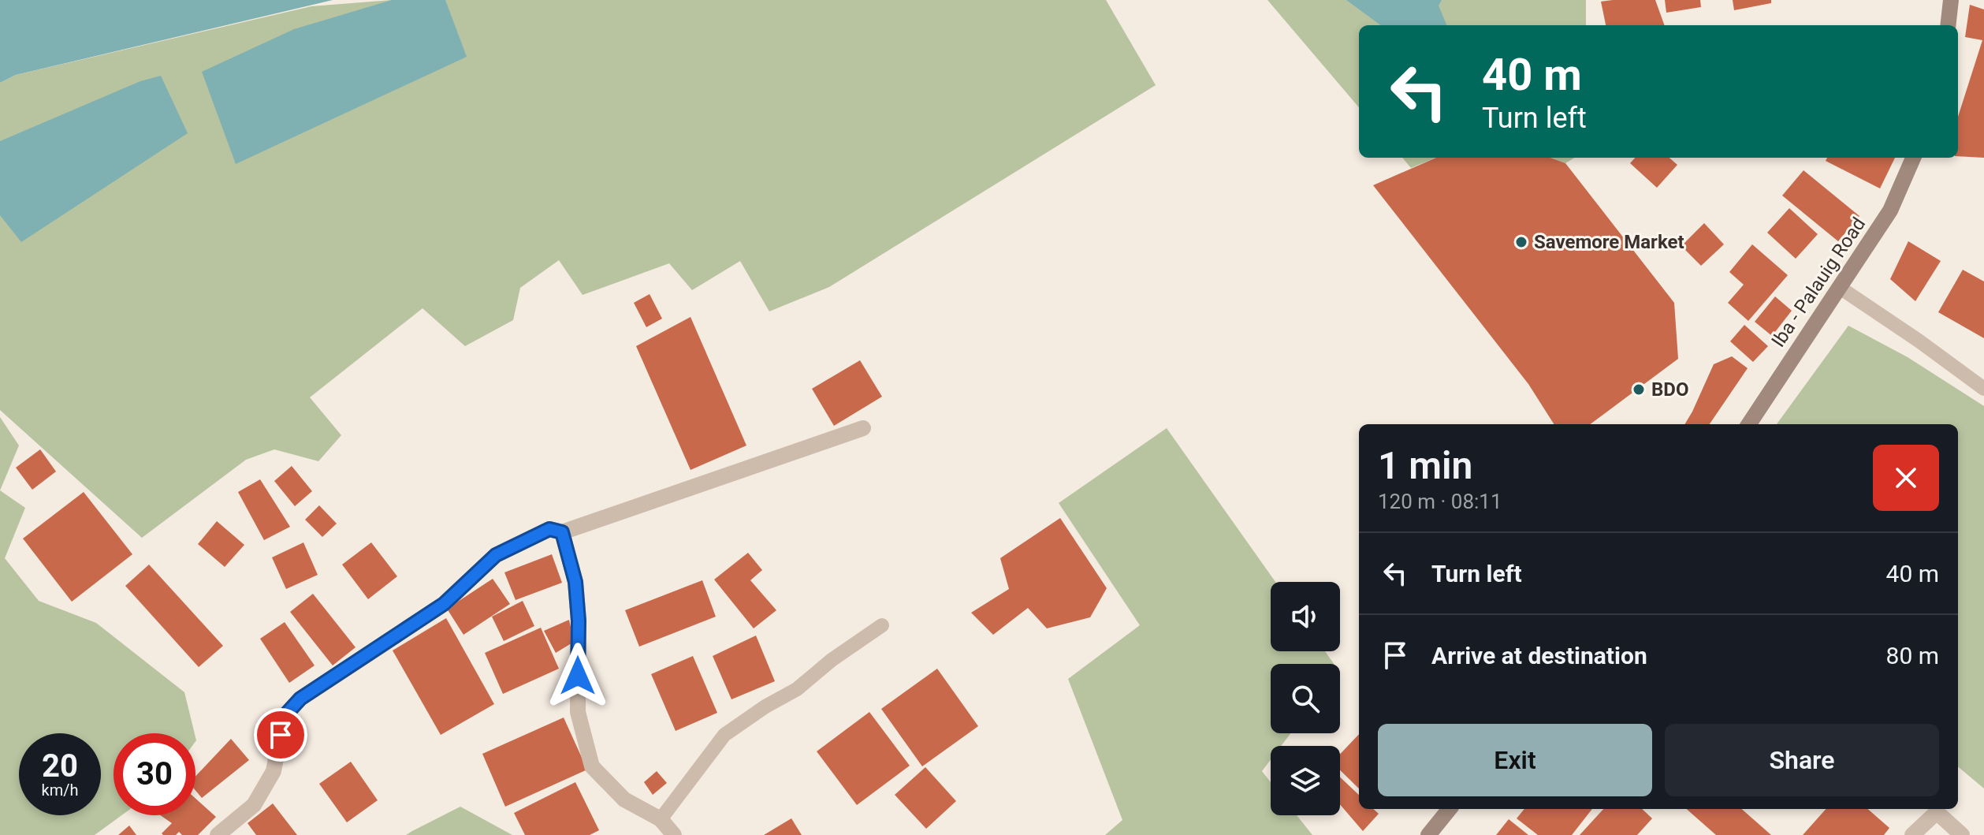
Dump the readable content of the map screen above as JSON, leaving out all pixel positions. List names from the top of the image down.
{
  "streets": {
    "main road": ["Iba - Palauig Road"]
  },
  "places": ["Savemore Market", "BDO"],
  "page": {
    "turn": ["40 m", "Turn left"],
    "heading": ["1 min", "120 m · 08:11"],
    "list": [
      {
        "name": "Turn left",
        "value": "40 m"
      },
      {
        "name": "Arrive at destination",
        "value": "80 m"
      }
    ],
    "buttons": ["Exit", "Share"],
    "speed": "20 km/h",
    "limit": "30"
  }
}
